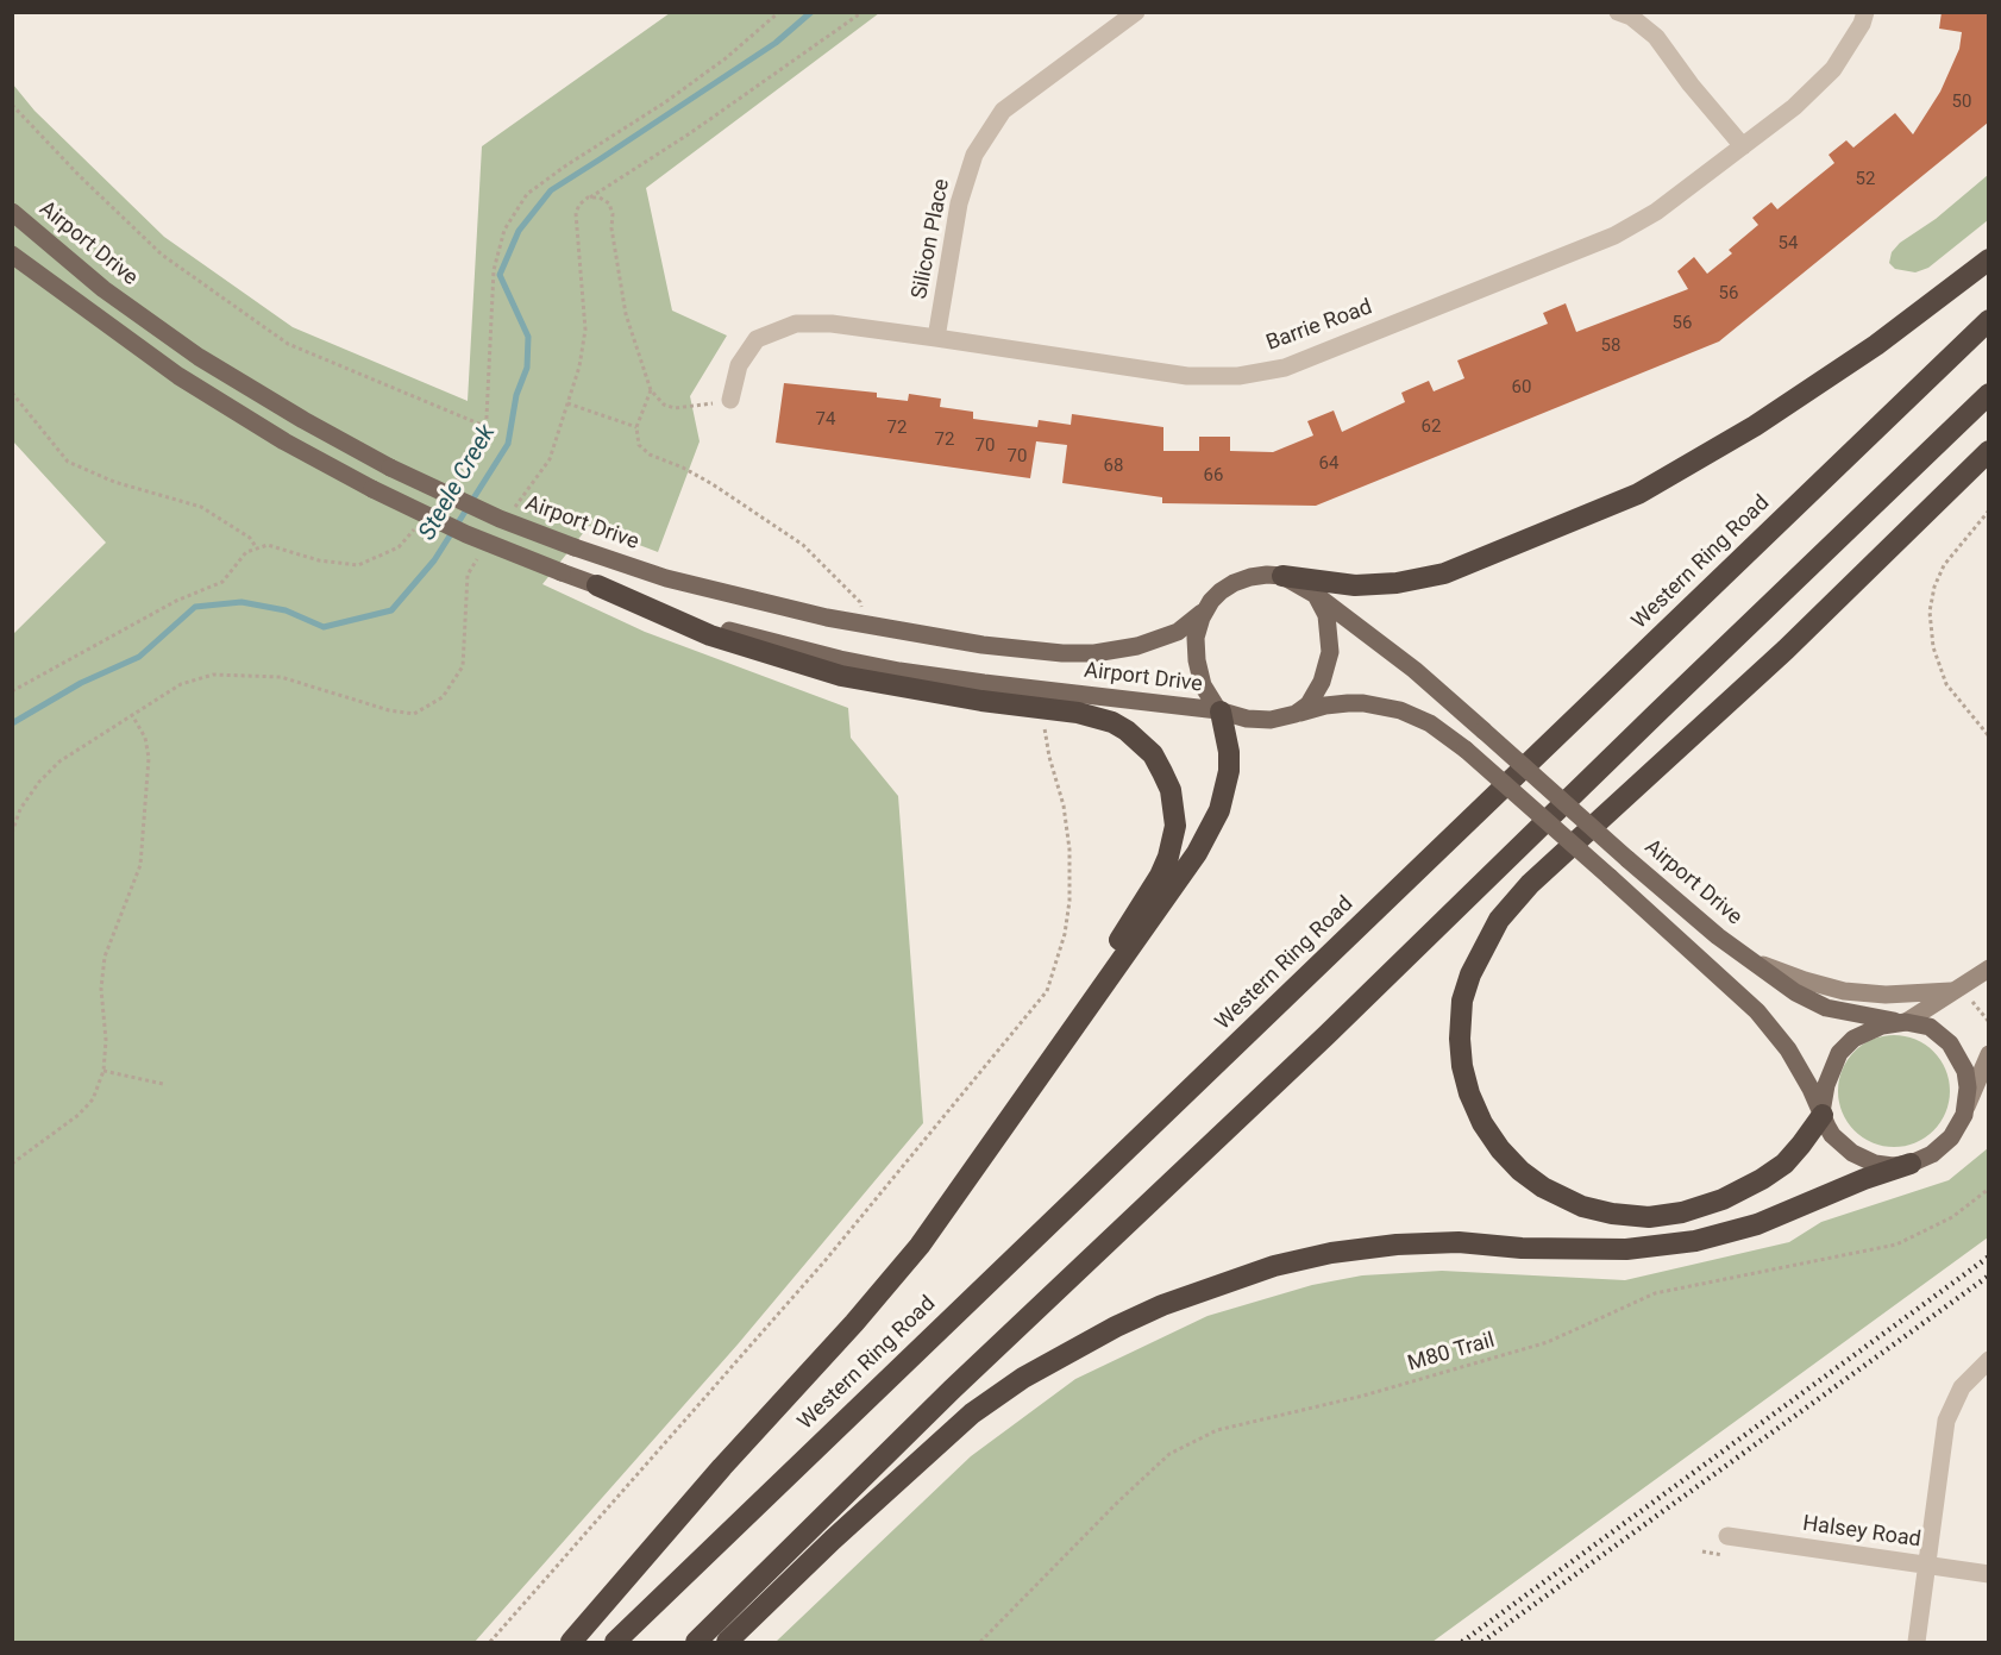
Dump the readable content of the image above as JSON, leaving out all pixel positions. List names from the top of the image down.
{
  "streets": {
    "highway": ["Western Ring Road"],
    "main road": ["Airport Drive"],
    "street": ["Silicon Place", "Barrie Road", "Halsey Road"],
    "path": ["M80 Trail"]
  },
  "crossings": [
    ["Silicon Place", "Barrie Road"]
  ],
  "water": ["Steele Creek"],
  "house_numbers": [
    "50",
    "52",
    "54",
    "56",
    "56",
    "58",
    "60",
    "74",
    "62",
    "72",
    "72",
    "70",
    "70",
    "64",
    "68",
    "66"
  ]
}
